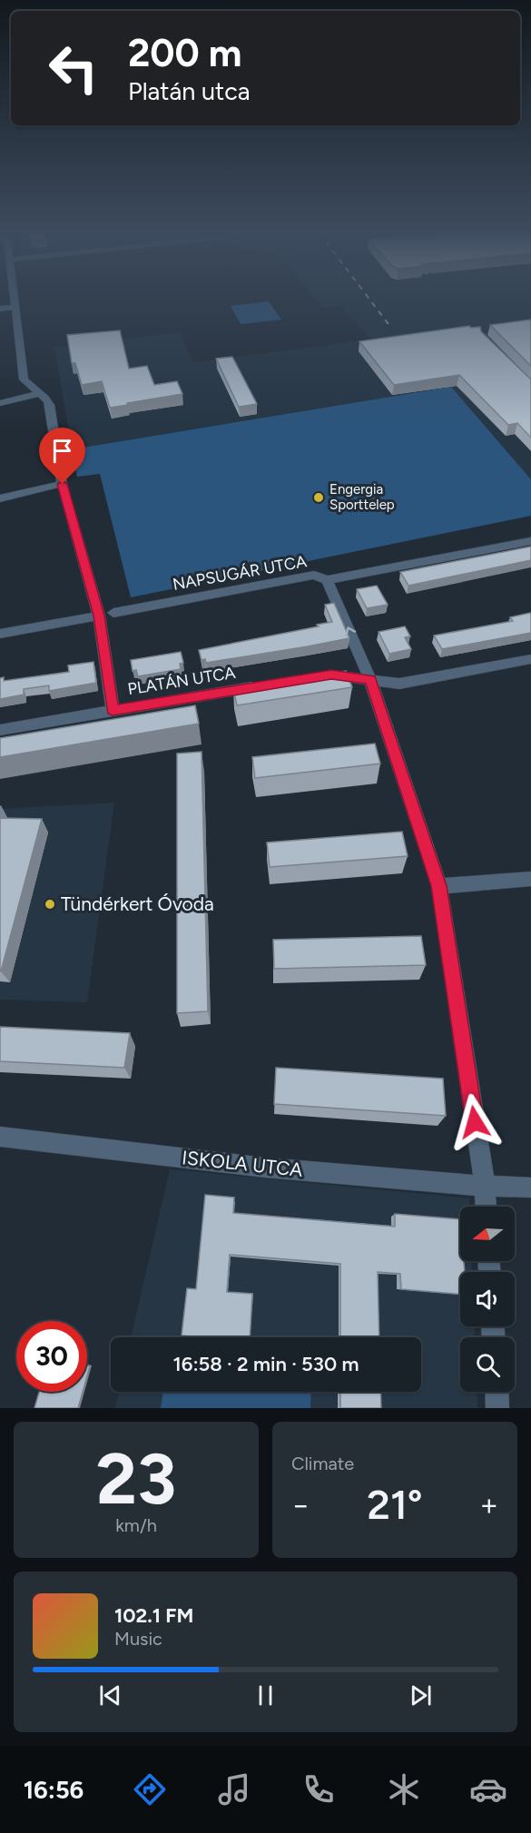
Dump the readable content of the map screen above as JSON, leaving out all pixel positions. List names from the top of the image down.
{
  "streets": {
    "street": ["NAPSUGÁR UTCA", "PLATÁN UTCA", "ISKOLA UTCA"]
  },
  "places": ["Engergia Sporttelep", "Tündérkert Óvoda"],
  "north": "left",
  "page": {
    "turn": ["200 m", "Platán utca"],
    "limit": "30",
    "trip": "16:58 · 2 min · 530 m",
    "tile": [
      ["23", "km/h"],
      "Climate"
    ],
    "heat": ["−", "21°", "+"],
    "song": ["102.1 FM", "Music"],
    "tabs": "16:56"
  }
}
